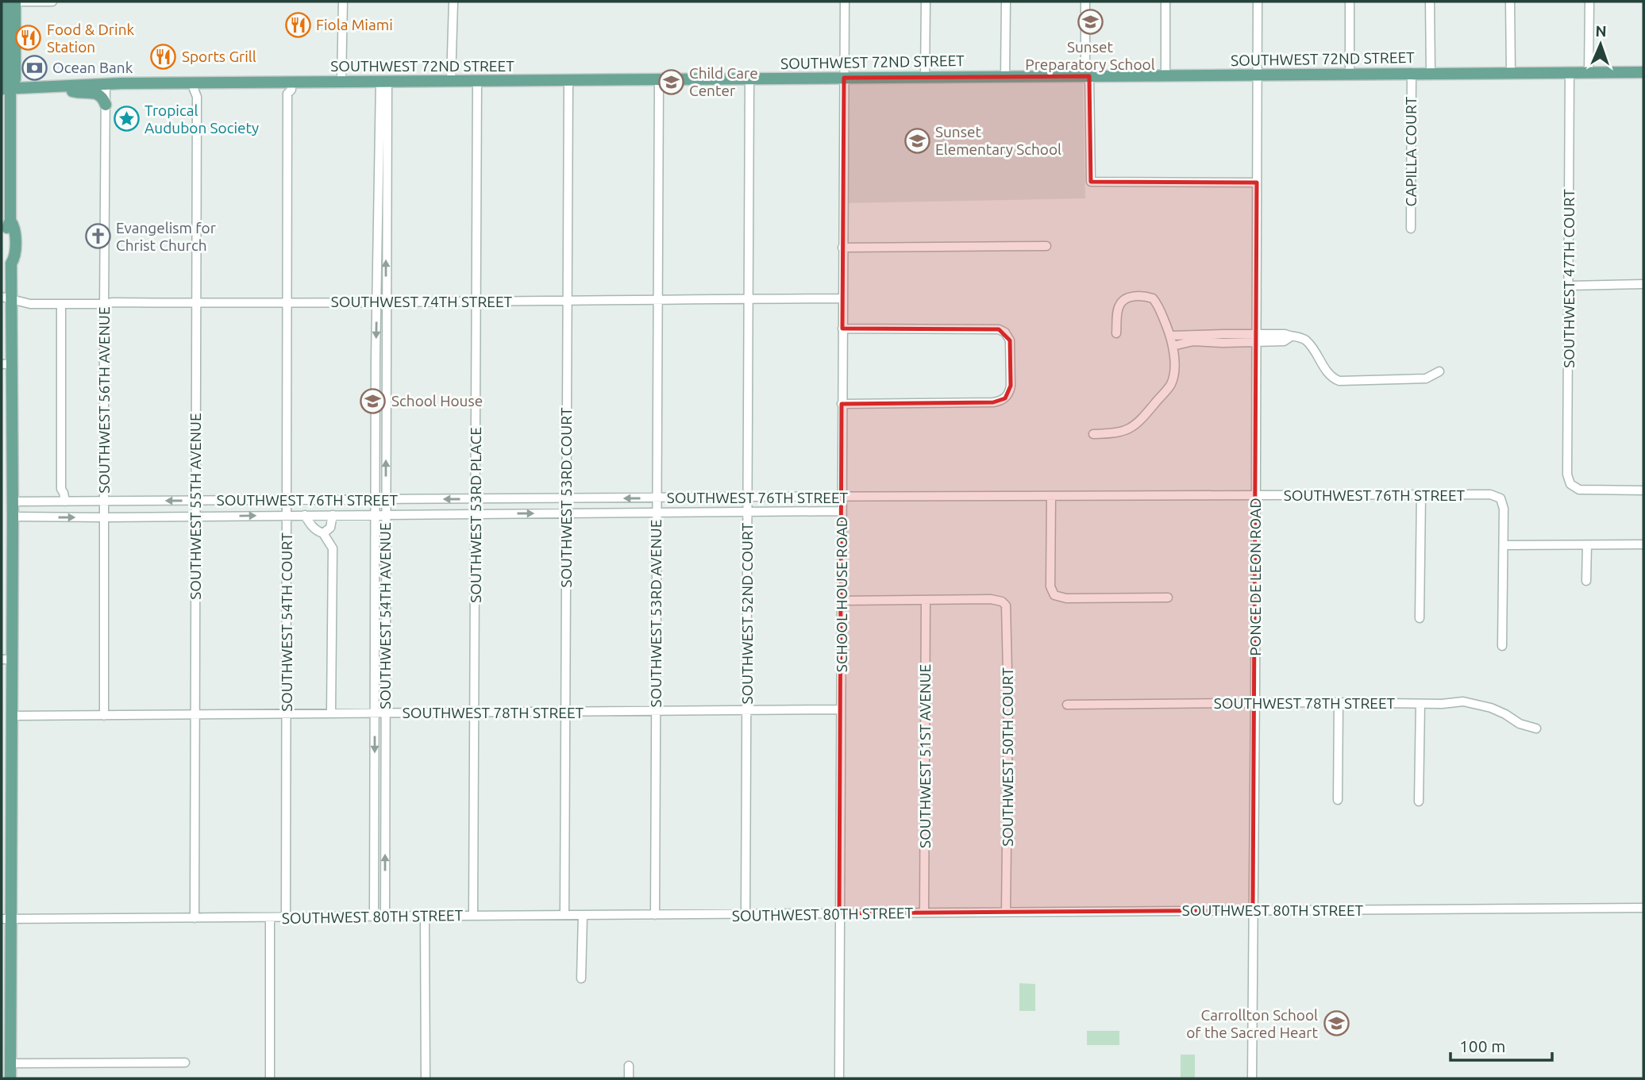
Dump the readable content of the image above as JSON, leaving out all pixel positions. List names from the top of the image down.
{
  "streets": {
    "main road": ["SOUTHWEST 72ND STREET"],
    "street": [
      "CAPILLA COURT",
      "SOUTHWEST 47TH COURT",
      "SOUTHWEST 74TH STREET",
      "SOUTHWEST 56TH AVENUE",
      "SOUTHWEST 76TH STREET",
      "SOUTHWEST 53RD COURT",
      "SOUTHWEST 55TH AVENUE",
      "SOUTHWEST 53RD PLACE",
      "PONCE DE LEON ROAD",
      "SCHOOL HOUSE ROAD",
      "SOUTHWEST 53RD AVENUE",
      "SOUTHWEST 52ND COURT",
      "SOUTHWEST 54TH AVENUE",
      "SOUTHWEST 54TH COURT",
      "SOUTHWEST 78TH STREET",
      "SOUTHWEST 51ST AVENUE",
      "SOUTHWEST 50TH COURT",
      "SOUTHWEST 80TH STREET"
    ]
  },
  "crossings": [
    ["SOUTHWEST 72ND STREET", "CAPILLA COURT"],
    ["SOUTHWEST 72ND STREET", "SOUTHWEST 47TH COURT"],
    ["SOUTHWEST 72ND STREET", "SOUTHWEST 56TH AVENUE"],
    ["SOUTHWEST 72ND STREET", "SOUTHWEST 53RD COURT"],
    ["SOUTHWEST 72ND STREET", "SOUTHWEST 55TH AVENUE"],
    ["SOUTHWEST 72ND STREET", "SOUTHWEST 53RD PLACE"],
    ["SOUTHWEST 72ND STREET", "PONCE DE LEON ROAD"],
    ["SOUTHWEST 72ND STREET", "SCHOOL HOUSE ROAD"],
    ["SOUTHWEST 72ND STREET", "SOUTHWEST 53RD AVENUE"],
    ["SOUTHWEST 72ND STREET", "SOUTHWEST 52ND COURT"],
    ["SOUTHWEST 72ND STREET", "SOUTHWEST 54TH AVENUE"],
    ["SOUTHWEST 72ND STREET", "SOUTHWEST 54TH COURT"],
    ["SOUTHWEST 74TH STREET", "SOUTHWEST 56TH AVENUE"],
    ["SOUTHWEST 74TH STREET", "SOUTHWEST 53RD COURT"],
    ["SOUTHWEST 74TH STREET", "SOUTHWEST 55TH AVENUE"],
    ["SOUTHWEST 74TH STREET", "SOUTHWEST 53RD PLACE"],
    ["SOUTHWEST 74TH STREET", "SCHOOL HOUSE ROAD"],
    ["SOUTHWEST 74TH STREET", "SOUTHWEST 53RD AVENUE"],
    ["SOUTHWEST 74TH STREET", "SOUTHWEST 52ND COURT"],
    ["SOUTHWEST 74TH STREET", "SOUTHWEST 54TH AVENUE"],
    ["SOUTHWEST 74TH STREET", "SOUTHWEST 54TH COURT"],
    ["SOUTHWEST 56TH AVENUE", "SOUTHWEST 76TH STREET"],
    ["SOUTHWEST 56TH AVENUE", "SOUTHWEST 78TH STREET"],
    ["SOUTHWEST 76TH STREET", "SOUTHWEST 53RD COURT"],
    ["SOUTHWEST 76TH STREET", "SOUTHWEST 55TH AVENUE"],
    ["SOUTHWEST 76TH STREET", "SOUTHWEST 53RD PLACE"],
    ["SOUTHWEST 76TH STREET", "PONCE DE LEON ROAD"],
    ["SOUTHWEST 76TH STREET", "SCHOOL HOUSE ROAD"],
    ["SOUTHWEST 76TH STREET", "SOUTHWEST 53RD AVENUE"],
    ["SOUTHWEST 76TH STREET", "SOUTHWEST 52ND COURT"],
    ["SOUTHWEST 76TH STREET", "SOUTHWEST 54TH AVENUE"],
    ["SOUTHWEST 76TH STREET", "SOUTHWEST 54TH COURT"],
    ["SOUTHWEST 53RD COURT", "SOUTHWEST 78TH STREET"],
    ["SOUTHWEST 53RD COURT", "SOUTHWEST 80TH STREET"],
    ["SOUTHWEST 55TH AVENUE", "SOUTHWEST 78TH STREET"],
    ["SOUTHWEST 55TH AVENUE", "SOUTHWEST 80TH STREET"],
    ["SOUTHWEST 53RD PLACE", "SOUTHWEST 78TH STREET"],
    ["SOUTHWEST 53RD PLACE", "SOUTHWEST 80TH STREET"],
    ["PONCE DE LEON ROAD", "SOUTHWEST 78TH STREET"],
    ["PONCE DE LEON ROAD", "SOUTHWEST 80TH STREET"],
    ["SCHOOL HOUSE ROAD", "SOUTHWEST 78TH STREET"],
    ["SCHOOL HOUSE ROAD", "SOUTHWEST 80TH STREET"],
    ["SOUTHWEST 53RD AVENUE", "SOUTHWEST 78TH STREET"],
    ["SOUTHWEST 53RD AVENUE", "SOUTHWEST 80TH STREET"],
    ["SOUTHWEST 52ND COURT", "SOUTHWEST 78TH STREET"],
    ["SOUTHWEST 52ND COURT", "SOUTHWEST 80TH STREET"],
    ["SOUTHWEST 54TH AVENUE", "SOUTHWEST 78TH STREET"],
    ["SOUTHWEST 54TH AVENUE", "SOUTHWEST 80TH STREET"],
    ["SOUTHWEST 54TH COURT", "SOUTHWEST 78TH STREET"],
    ["SOUTHWEST 54TH COURT", "SOUTHWEST 80TH STREET"],
    ["SOUTHWEST 51ST AVENUE", "SOUTHWEST 50TH COURT"],
    ["SOUTHWEST 51ST AVENUE", "SOUTHWEST 80TH STREET"],
    ["SOUTHWEST 50TH COURT", "SOUTHWEST 80TH STREET"]
  ],
  "places": {
    "school or university": [
      "Sunset Preparatory School",
      "Child Care Center",
      "Sunset Elementary School",
      "School House",
      "Carrollton School of the Sacred Heart"
    ],
    "restaurant": ["Fiola Miami", "Food & Drink Station", "Sports Grill"],
    "bank": ["Ocean Bank"],
    "place": ["Tropical Audubon Society"],
    "church": ["Evangelism for Christ Church"]
  },
  "scale_bar": "100 m",
  "north": "top"
}
